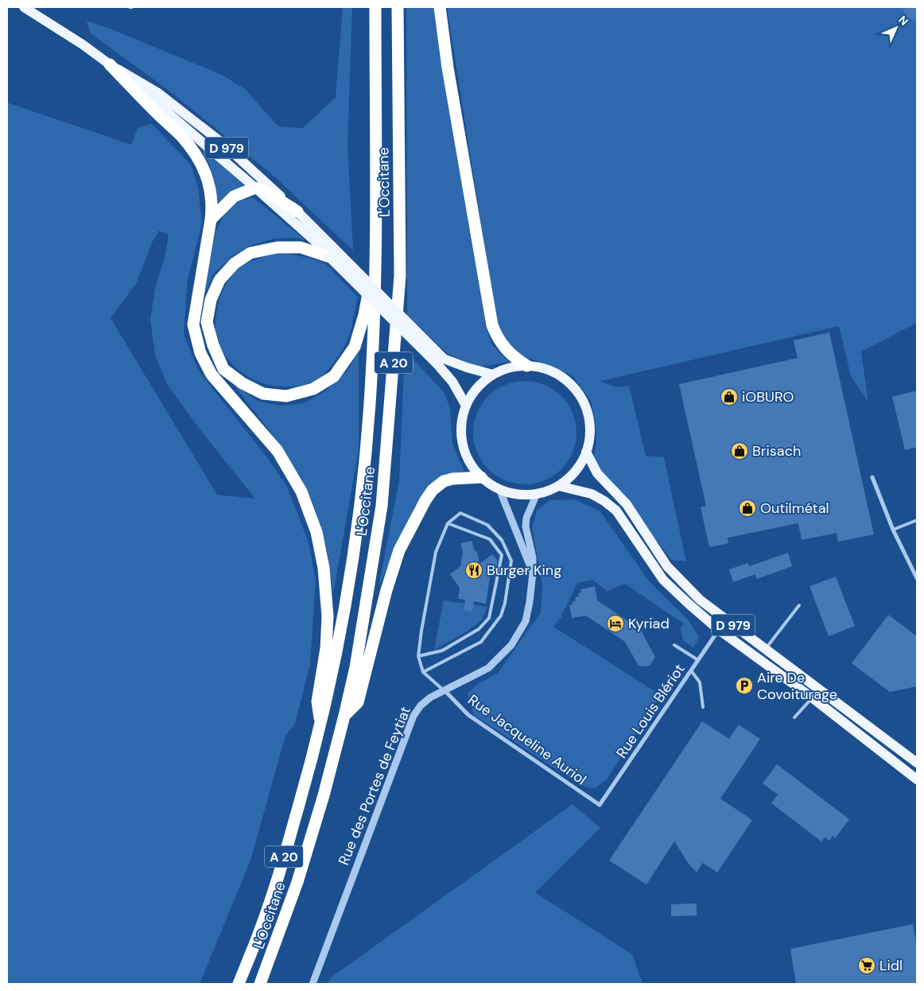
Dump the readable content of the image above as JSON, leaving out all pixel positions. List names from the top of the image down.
{
  "streets": {
    "highway": ["L'Occitane", "A 20"],
    "main road": ["D 979"],
    "street": ["Rue Louis Blériot", "Rue Jacqueline Auriol", "Rue des Portes de Feytiat"]
  },
  "crossings": [
    ["D 979", "Rue Louis Blériot"],
    ["D 979", "Rue des Portes de Feytiat"],
    ["Rue Louis Blériot", "Rue Jacqueline Auriol"],
    ["Rue Jacqueline Auriol", "Rue des Portes de Feytiat"]
  ],
  "places": {
    "shop": ["iOBURO", "Brisach", "Outilmétal"],
    "restaurant": ["Burger King"],
    "hotel": ["Kyriad"],
    "parking": ["Aire De Covoiturage"],
    "supermarket": ["Lidl"]
  },
  "north": "top right"
}
